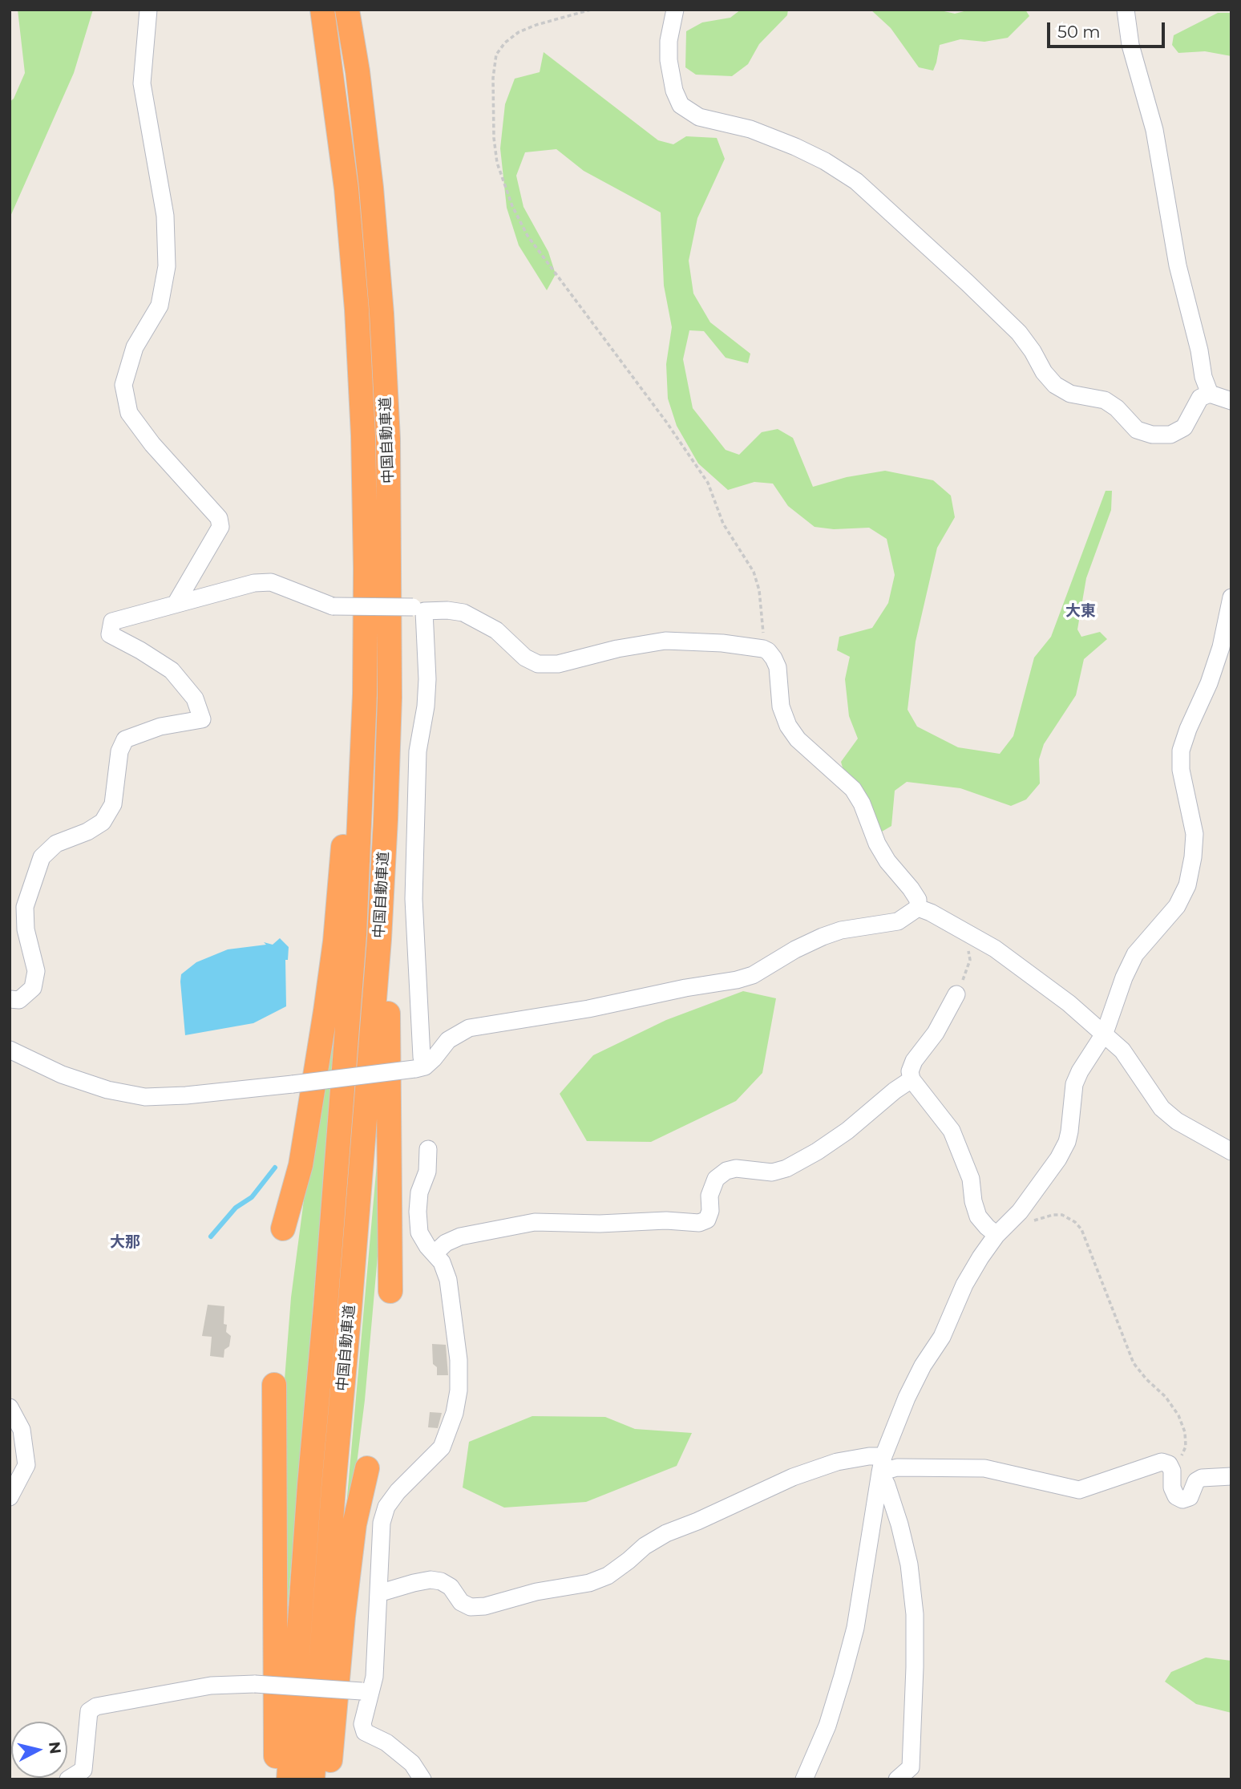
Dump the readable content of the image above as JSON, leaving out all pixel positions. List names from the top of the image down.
{
  "streets": {
    "highway": ["中国自動車道"]
  },
  "districts": ["大東", "大那"],
  "scale_bar": "50 m",
  "north": "right"
}
